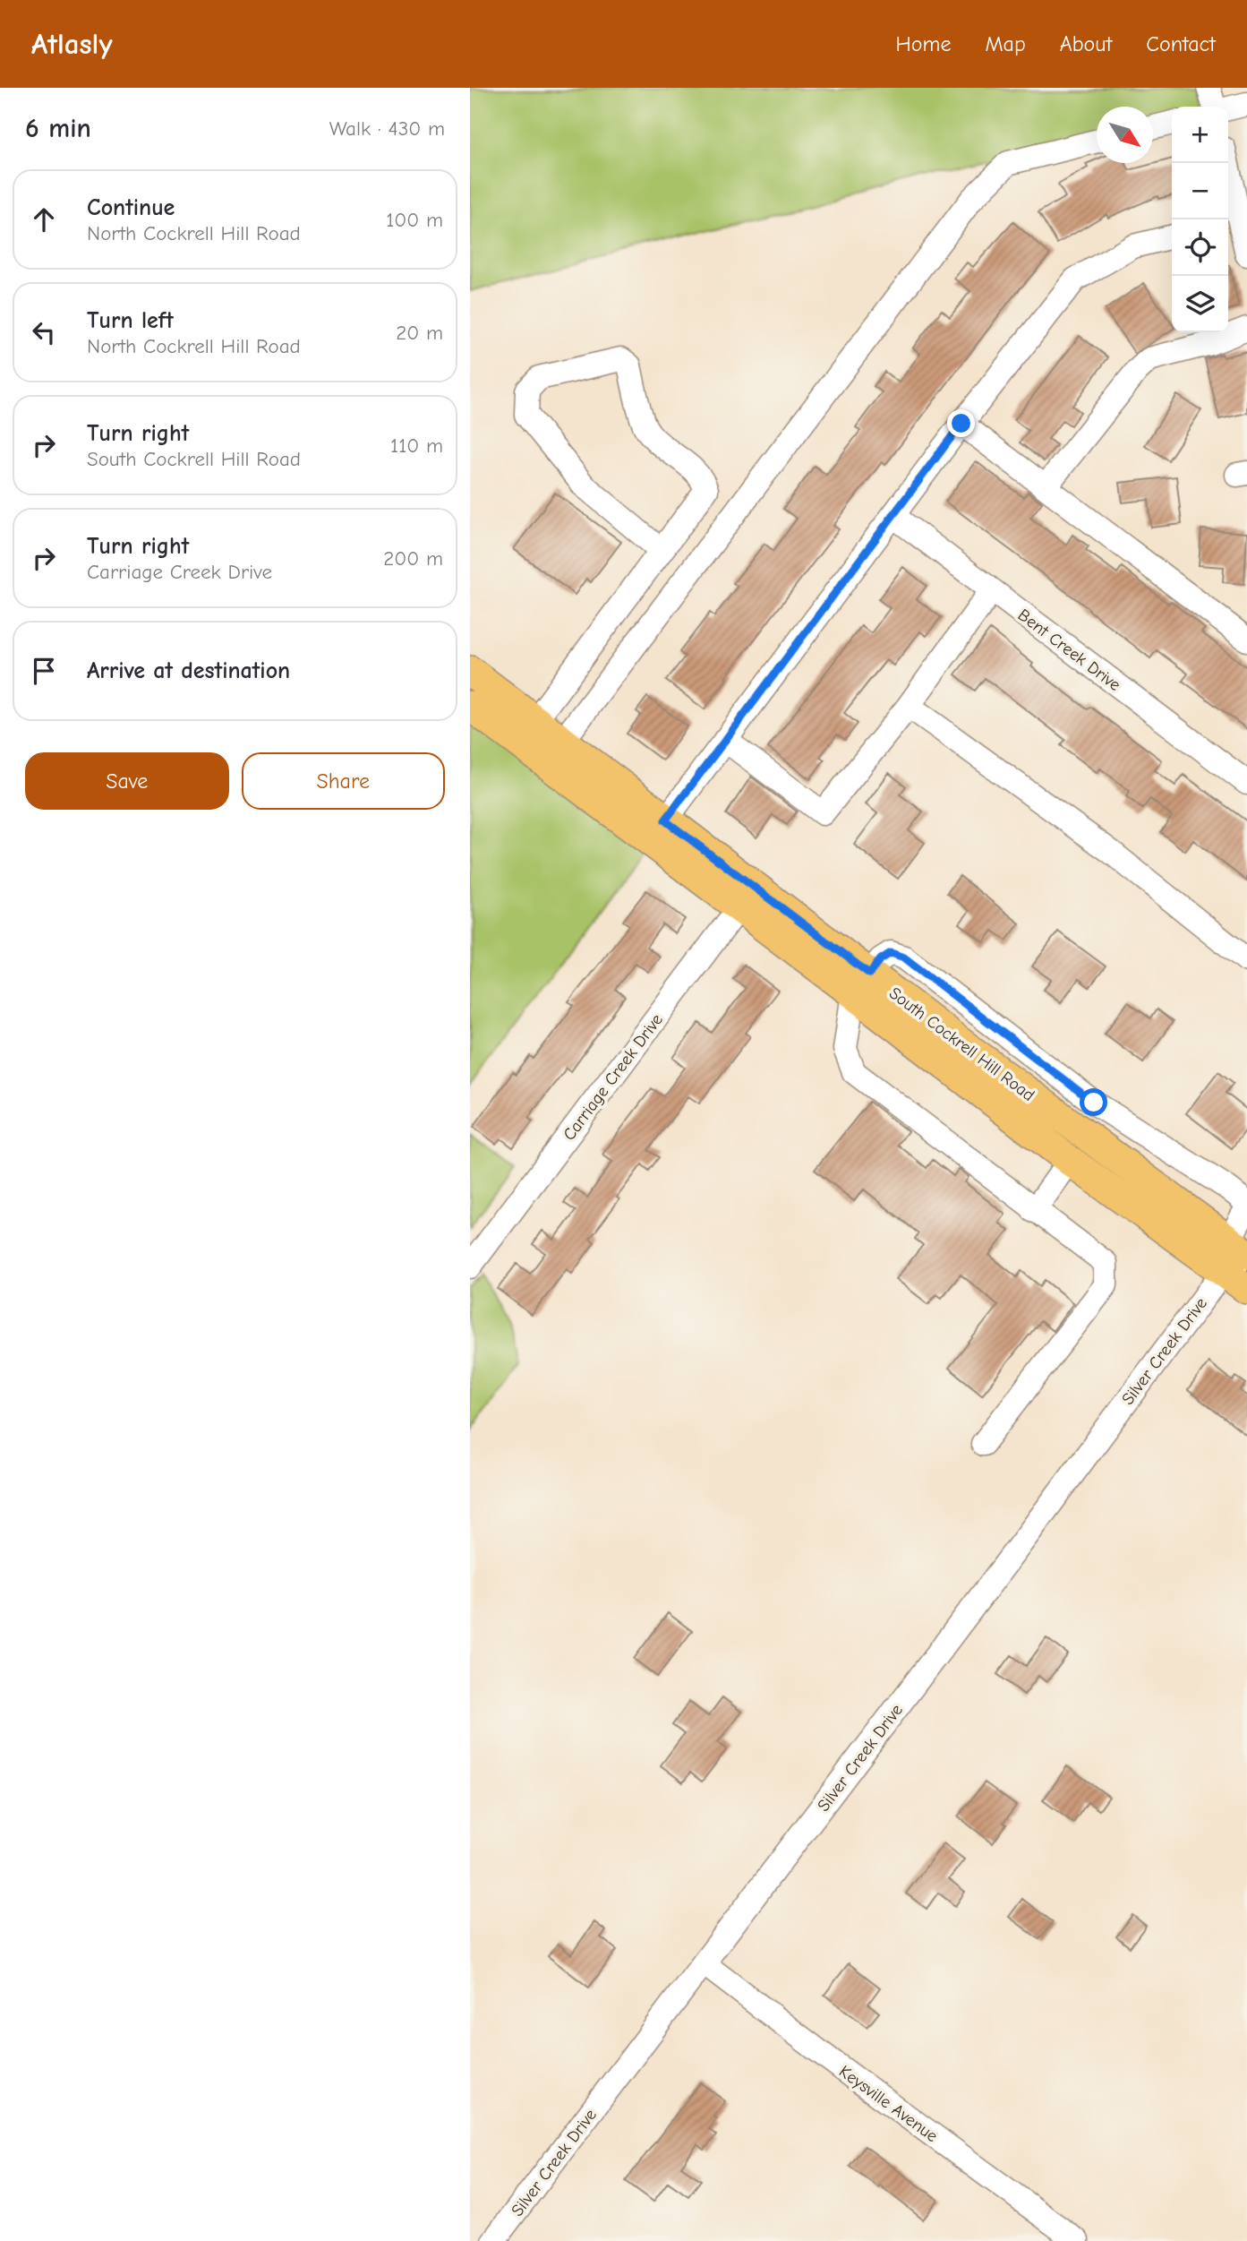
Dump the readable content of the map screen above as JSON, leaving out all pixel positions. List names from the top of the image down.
{
  "streets": {
    "main road": ["South Cockrell Hill Road"],
    "street": [
      "Bent Creek Drive",
      "Carriage Creek Drive",
      "Silver Creek Drive",
      "Keysville Avenue"
    ]
  },
  "crossings": [
    ["South Cockrell Hill Road", "Carriage Creek Drive"],
    ["South Cockrell Hill Road", "Silver Creek Drive"],
    ["Silver Creek Drive", "Keysville Avenue"]
  ],
  "north": "bottom right",
  "page": {
    "header": "Atlasly",
    "nav": [
      "Home",
      "Map",
      "About",
      "Contact"
    ],
    "heading": ["6 min", "Walk · 430 m"],
    "map_buttons": ["+", "−"],
    "list": [
      ["Continue", "North Cockrell Hill Road", "100 m"],
      ["Turn left", "North Cockrell Hill Road", "20 m"],
      ["Turn right", "South Cockrell Hill Road", "110 m"],
      ["Turn right", "Carriage Creek Drive", "200 m"],
      "Arrive at destination"
    ],
    "buttons": ["Save", "Share"]
  }
}
